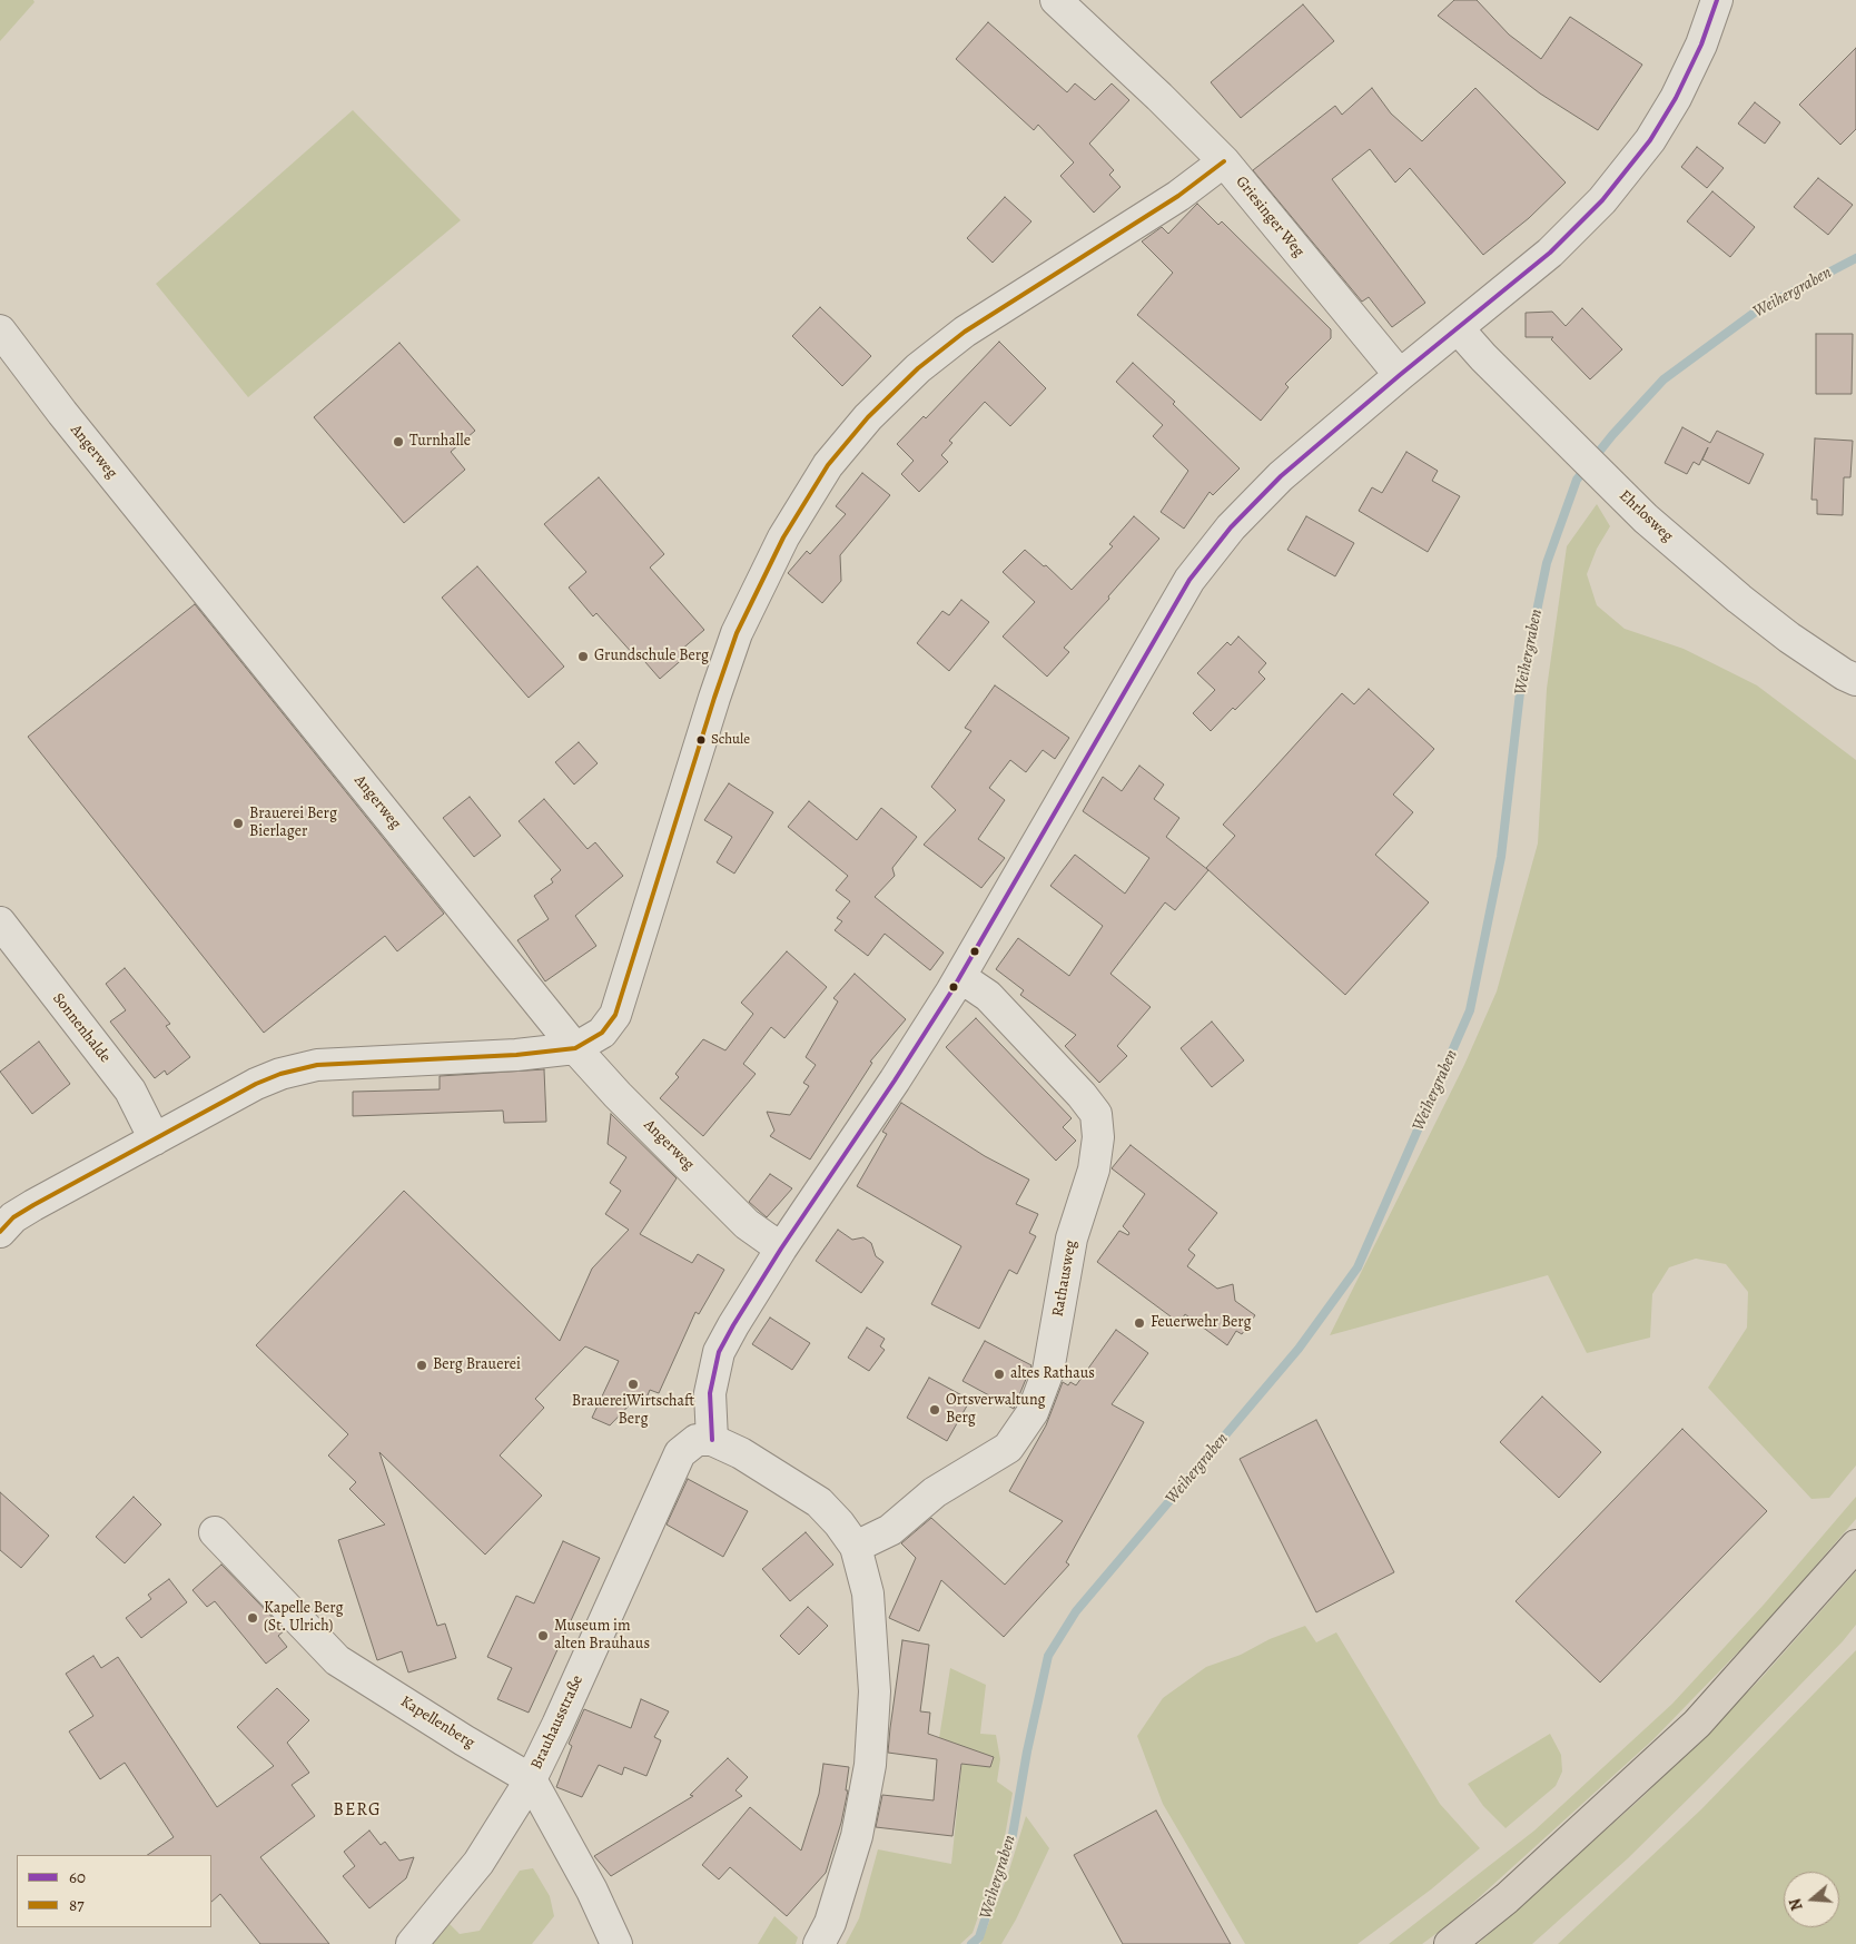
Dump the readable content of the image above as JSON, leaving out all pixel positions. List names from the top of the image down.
{
  "streets": {
    "street": [
      "Griesinger Weg",
      "Angerweg",
      "Ehrlosweg",
      "Sonnenhalde",
      "Rathausweg",
      "Kapellenberg",
      "Brauhausstraße"
    ]
  },
  "crossings": [
    ["Kapellenberg", "Brauhausstraße"]
  ],
  "districts": ["BERG"],
  "water": ["Weihergraben"],
  "places": [
    "Turnhalle",
    "Grundschule Berg",
    "Schule",
    "Brauerei Berg Bierlager",
    "Feuerwehr Berg",
    "Berg Brauerei",
    "altes Rathaus",
    "BrauereiWirtschaft Berg",
    "Ortsverwaltung Berg",
    "Kapelle Berg (St. Ulrich)",
    "Museum im alten Brauhaus"
  ],
  "lines": ["transit line 60", "transit line 87"],
  "legend": ["60", "87"],
  "north": "left"
}
